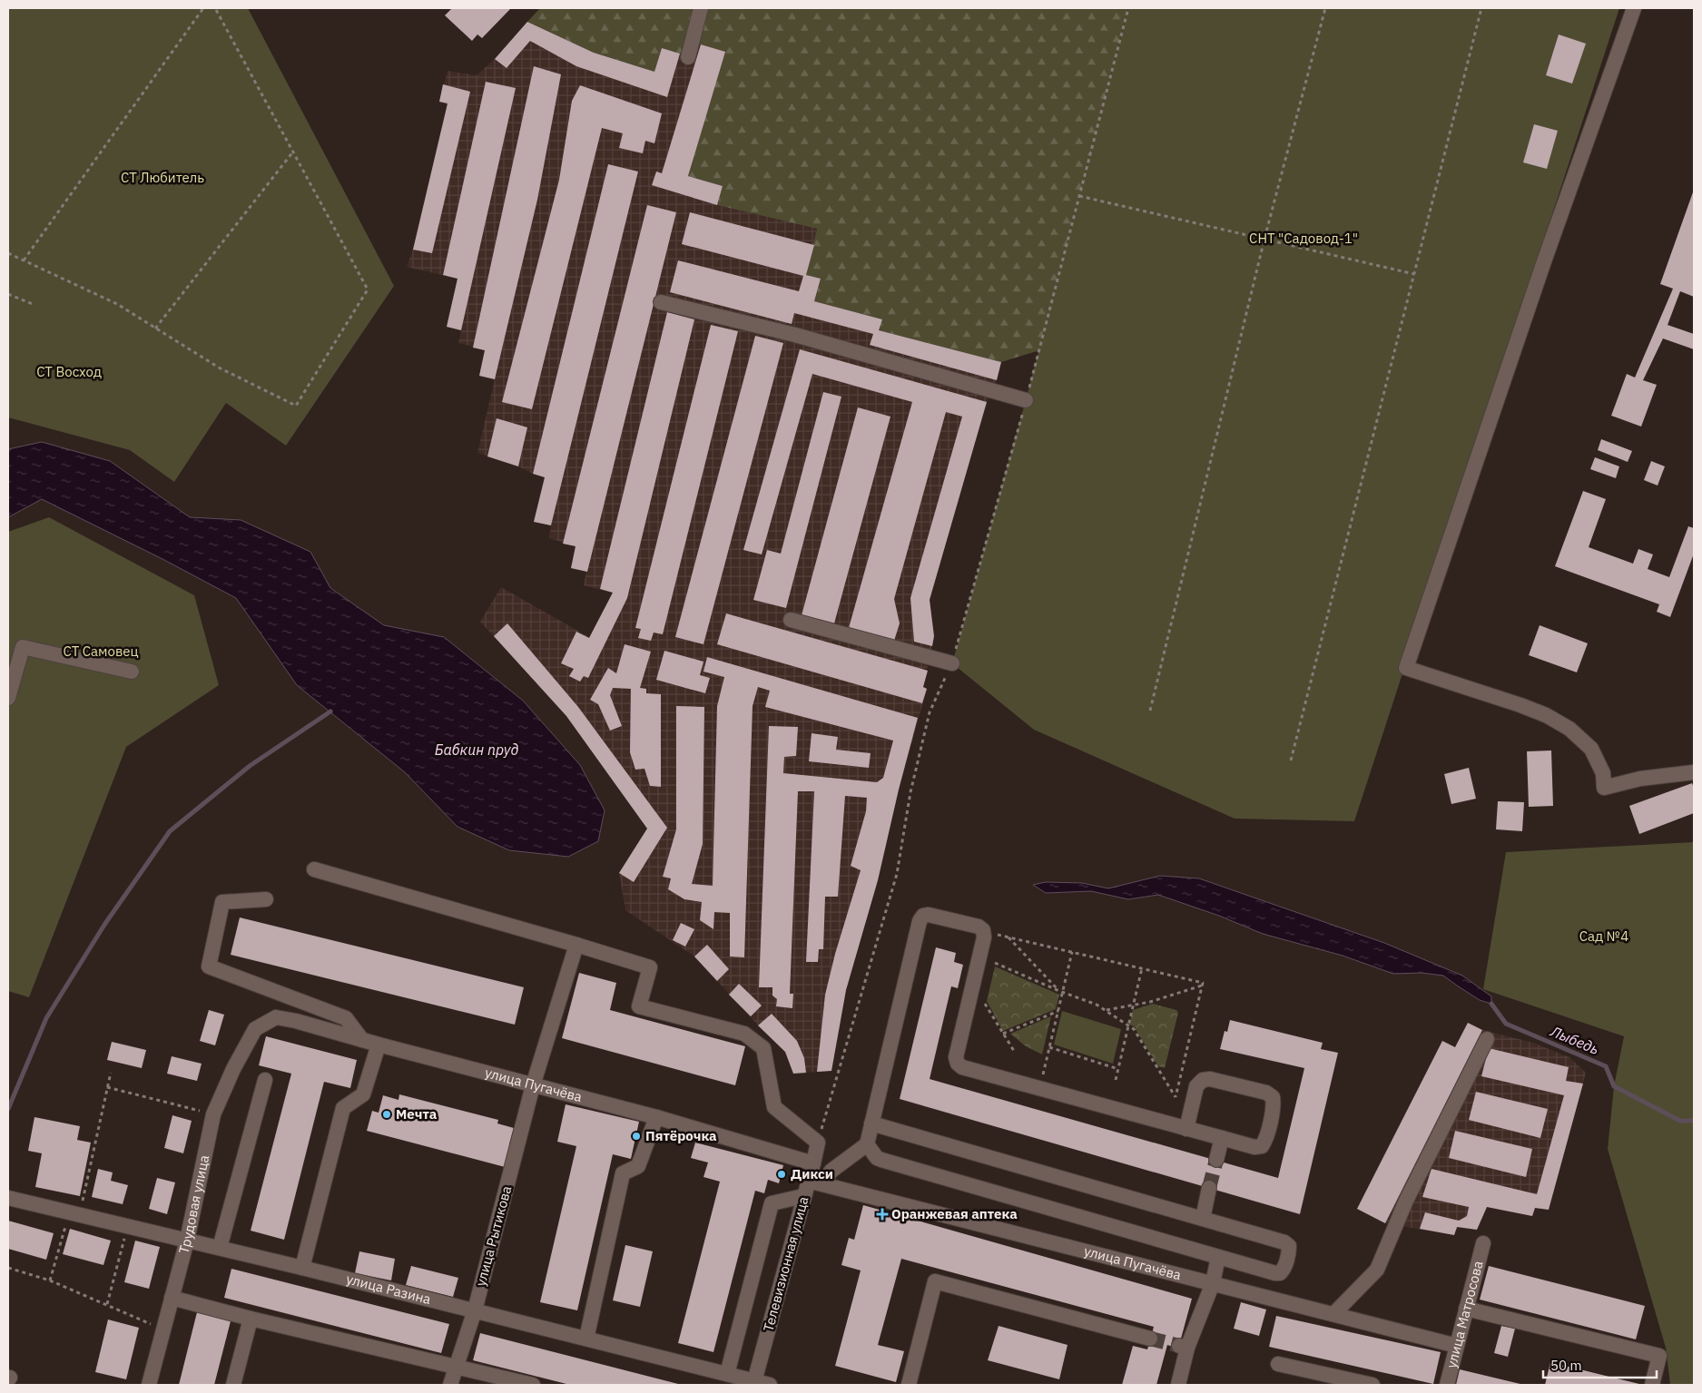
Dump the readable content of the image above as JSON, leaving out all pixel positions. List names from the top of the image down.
{
  "streets": {
    "street": [
      "улица Пугачёва",
      "Трудовая улица",
      "улица Рытикова",
      "Телевизионная улица",
      "улица Разина",
      "улица Матросова"
    ]
  },
  "crossings": [
    ["улица Пугачёва", "Трудовая улица"],
    ["улица Пугачёва", "улица Рытикова"],
    ["улица Пугачёва", "Телевизионная улица"],
    ["улица Пугачёва", "улица Матросова"],
    ["Трудовая улица", "улица Разина"],
    ["улица Рытикова", "улица Разина"],
    ["Телевизионная улица", "улица Разина"]
  ],
  "water": ["Бабкин пруд", "Лыбедь"],
  "parks": [
    "СТ Любитель",
    "СНТ \"Садовод-1\"",
    "СТ Восход",
    "СТ Самовец",
    "Сад №4"
  ],
  "places": {
    "other": ["Мечта", "Пятёрочка", "Дикси"],
    "health": ["Оранжевая аптека"]
  },
  "scale_bar": "50 m"
}
